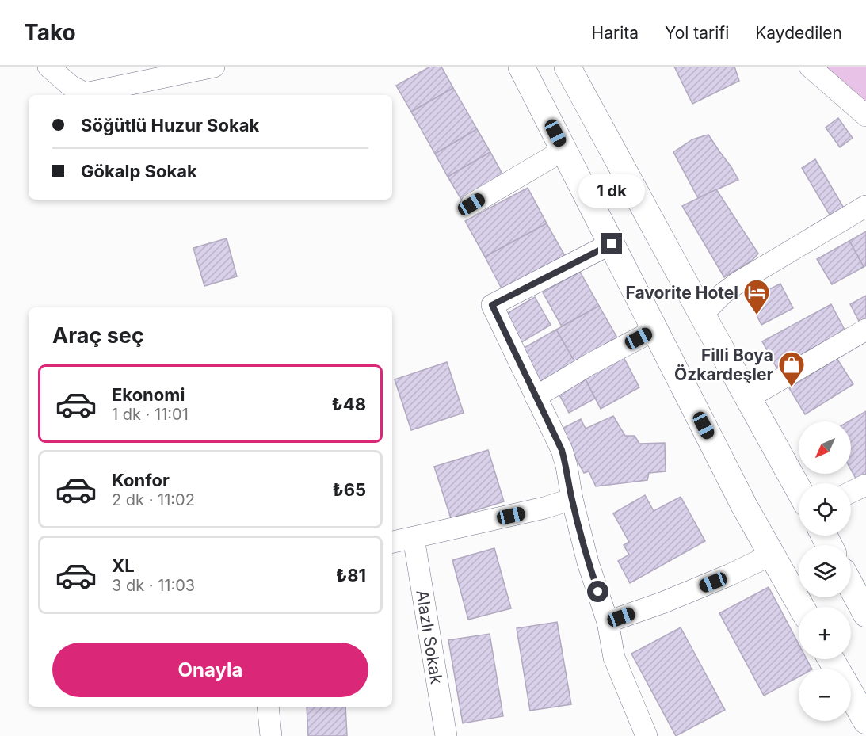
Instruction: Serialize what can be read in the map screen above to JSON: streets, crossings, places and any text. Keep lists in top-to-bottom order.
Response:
{
  "streets": {
    "street": ["Alazlı Sokak"]
  },
  "places": {
    "hotel": ["Favorite Hotel"],
    "shop": ["Filli Boya Özkardeşler"]
  },
  "north": "bottom left",
  "page": {
    "header": "Tako",
    "nav": ["Harita", "Yol tarifi", "Kaydedilen"],
    "banner": ["Söğütlü Huzur Sokak", "Gökalp Sokak"],
    "bubble": "1 dk",
    "heading": "Araç seç",
    "list": [
      {
        "name": "Ekonomi",
        "note": "1 dk · 11:01",
        "value": "₺48"
      },
      {
        "name": "Konfor",
        "note": "2 dk · 11:02",
        "value": "₺65"
      },
      {
        "name": "XL",
        "note": "3 dk · 11:03",
        "value": "₺81"
      }
    ],
    "map_buttons": ["+", "−"],
    "buttons": "Onayla"
  }
}
